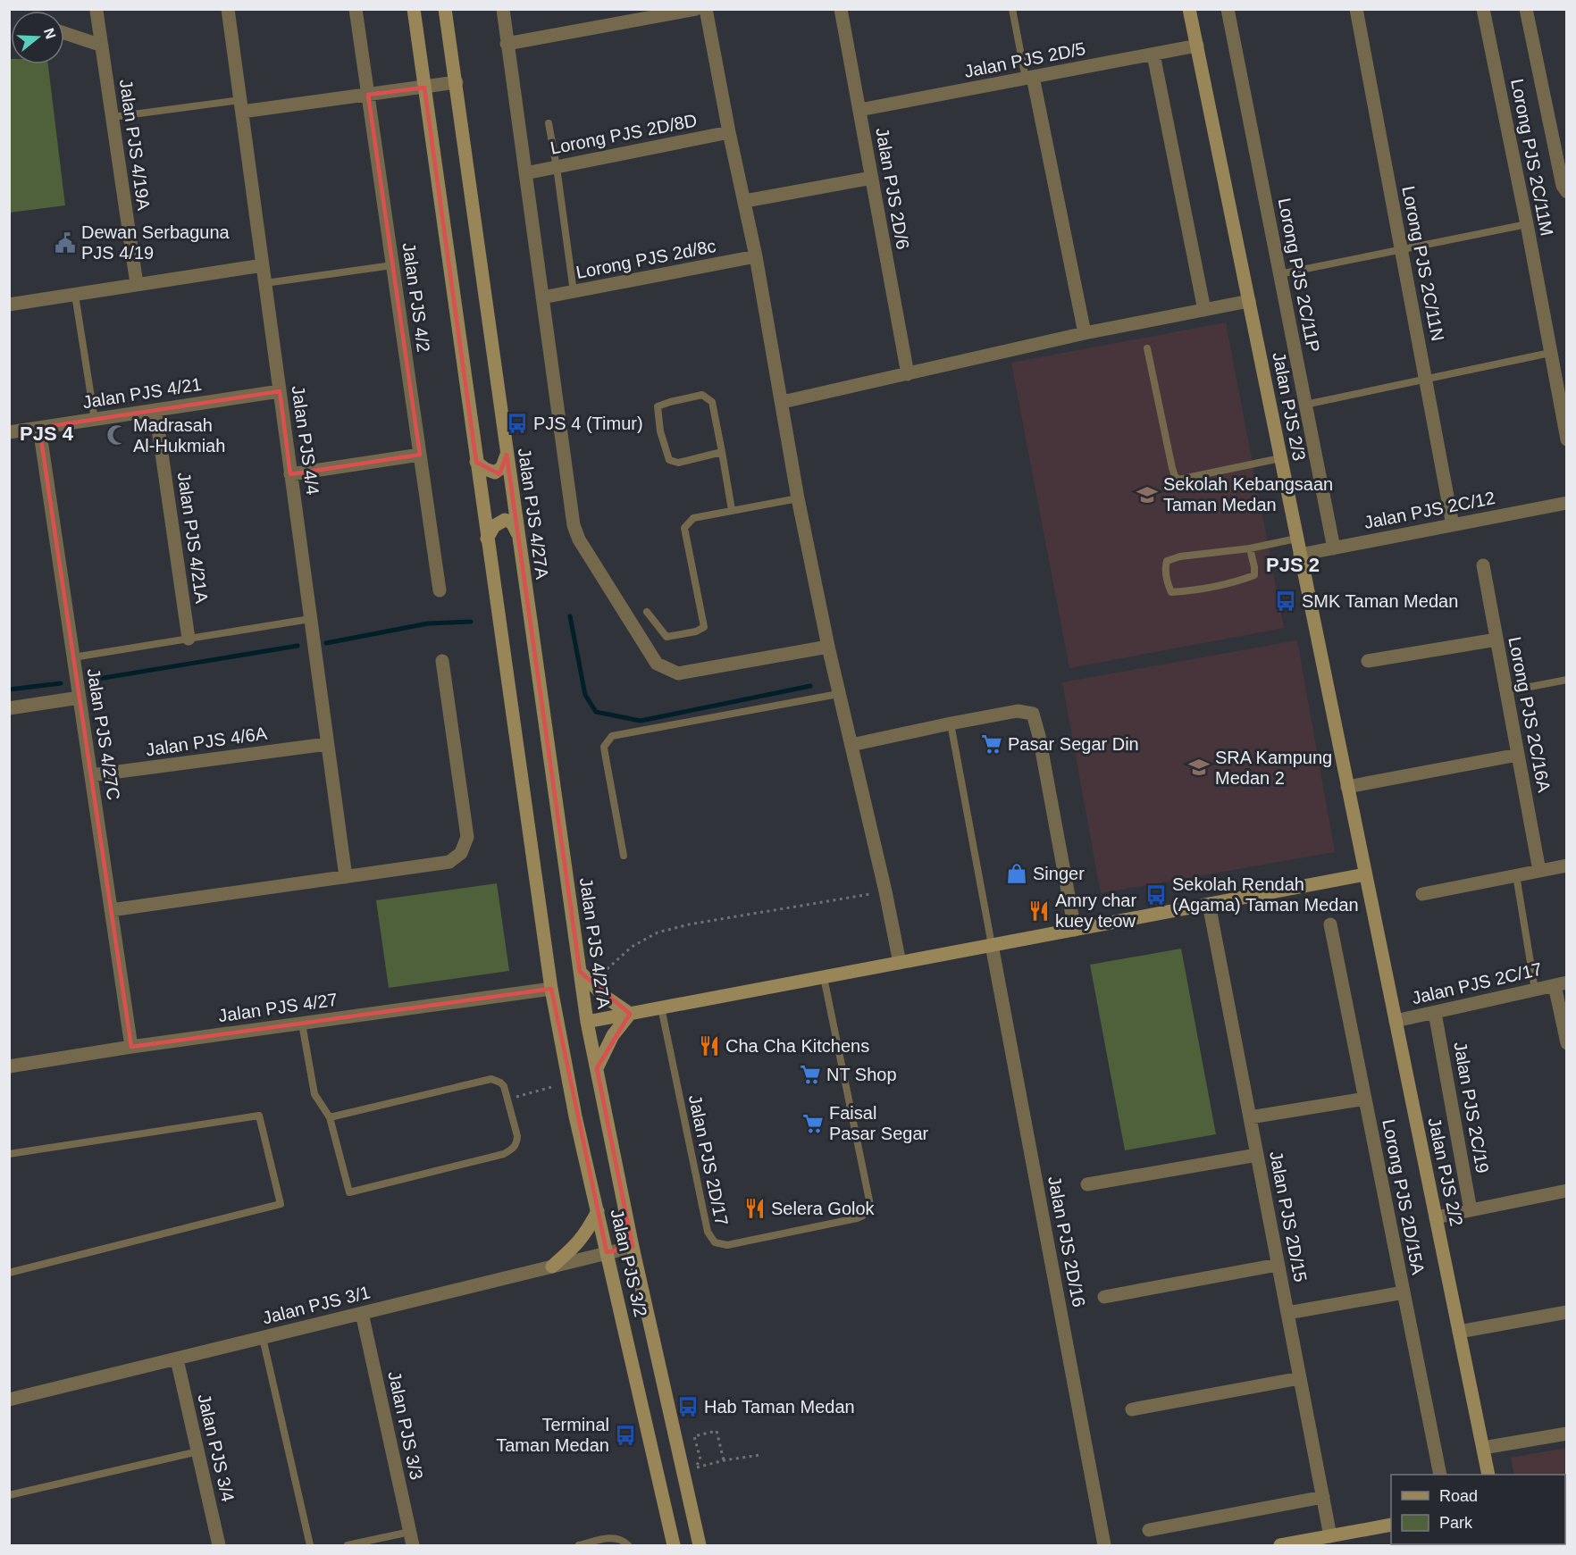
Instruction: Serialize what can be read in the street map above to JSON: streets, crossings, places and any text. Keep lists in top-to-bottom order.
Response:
{
  "streets": {
    "main road": [
      "Jalan PJS 2/3",
      "Jalan PJS 4/27A",
      "Jalan PJS 2/2",
      "Jalan PJS 3/2"
    ],
    "street": [
      "Jalan PJS 2D/5",
      "Lorong PJS 2D/8D",
      "Jalan PJS 4/19A",
      "Lorong PJS 2C/11M",
      "Jalan PJS 2D/6",
      "Lorong PJS 2d/8c",
      "Lorong PJS 2C/11N",
      "Lorong PJS 2C/11P",
      "Jalan PJS 4/2",
      "Jalan PJS 4/21",
      "Jalan PJS 4/4",
      "Jalan PJS 2C/12",
      "Jalan PJS 4/21A",
      "Lorong PJS 2C/16A",
      "Jalan PJS 4/27C",
      "Jalan PJS 4/6A",
      "Jalan PJS 2C/17",
      "Jalan PJS 4/27",
      "Jalan PJS 2C/19",
      "Lorong PJS 2D/15A",
      "Jalan PJS 2D/15",
      "Jalan PJS 2D/16",
      "Jalan PJS 3/1",
      "Jalan PJS 3/3",
      "Jalan PJS 3/4"
    ],
    "lane": ["Jalan PJS 2D/17"]
  },
  "crossings": [
    ["Jalan PJS 2D/5", "Jalan PJS 2D/6"],
    ["Jalan PJS 2D/5", "Jalan PJS 2/3"],
    ["Lorong PJS 2C/11N", "Jalan PJS 2C/12"],
    ["Lorong PJS 2C/11P", "Jalan PJS 2C/12"],
    ["Jalan PJS 4/21", "Jalan PJS 4/4"],
    ["Jalan PJS 4/21", "Jalan PJS 4/21A"],
    ["Jalan PJS 4/21", "Jalan PJS 4/27C"],
    ["Jalan PJS 2/3", "Jalan PJS 2C/12"],
    ["Jalan PJS 2/3", "Jalan PJS 2/2"],
    ["Jalan PJS 4/4", "Jalan PJS 4/6A"],
    ["Jalan PJS 4/27A", "Jalan PJS 3/2"],
    ["Jalan PJS 4/27C", "Jalan PJS 4/6A"],
    ["Jalan PJS 4/27C", "Jalan PJS 4/27"],
    ["Jalan PJS 2C/17", "Jalan PJS 2C/19"],
    ["Jalan PJS 2C/17", "Jalan PJS 2/2"],
    ["Jalan PJS 4/27", "Jalan PJS 3/2"],
    ["Jalan PJS 3/2", "Jalan PJS 3/1"],
    ["Jalan PJS 3/1", "Jalan PJS 3/3"],
    ["Jalan PJS 3/1", "Jalan PJS 3/4"]
  ],
  "districts": ["PJS 4", "PJS 2"],
  "places": {
    "public building": ["Dewan Serbaguna PJS 4/19"],
    "bus stop": [
      "PJS 4 (Timur)",
      "SMK Taman Medan",
      "Sekolah Rendah (Agama) Taman Medan",
      "Hab Taman Medan",
      "Terminal Taman Medan"
    ],
    "mosque": ["Madrasah Al-Hukmiah"],
    "school or university": ["Sekolah Kebangsaan Taman Medan", "SRA Kampung Medan 2"],
    "supermarket": ["Pasar Segar Din", "NT Shop", "Faisal Pasar Segar"],
    "shop": ["Singer"],
    "restaurant": ["Amry char kuey teow", "Cha Cha Kitchens", "Selera Golok"]
  },
  "legend": ["Road", "Park"],
  "north": "right"
}
